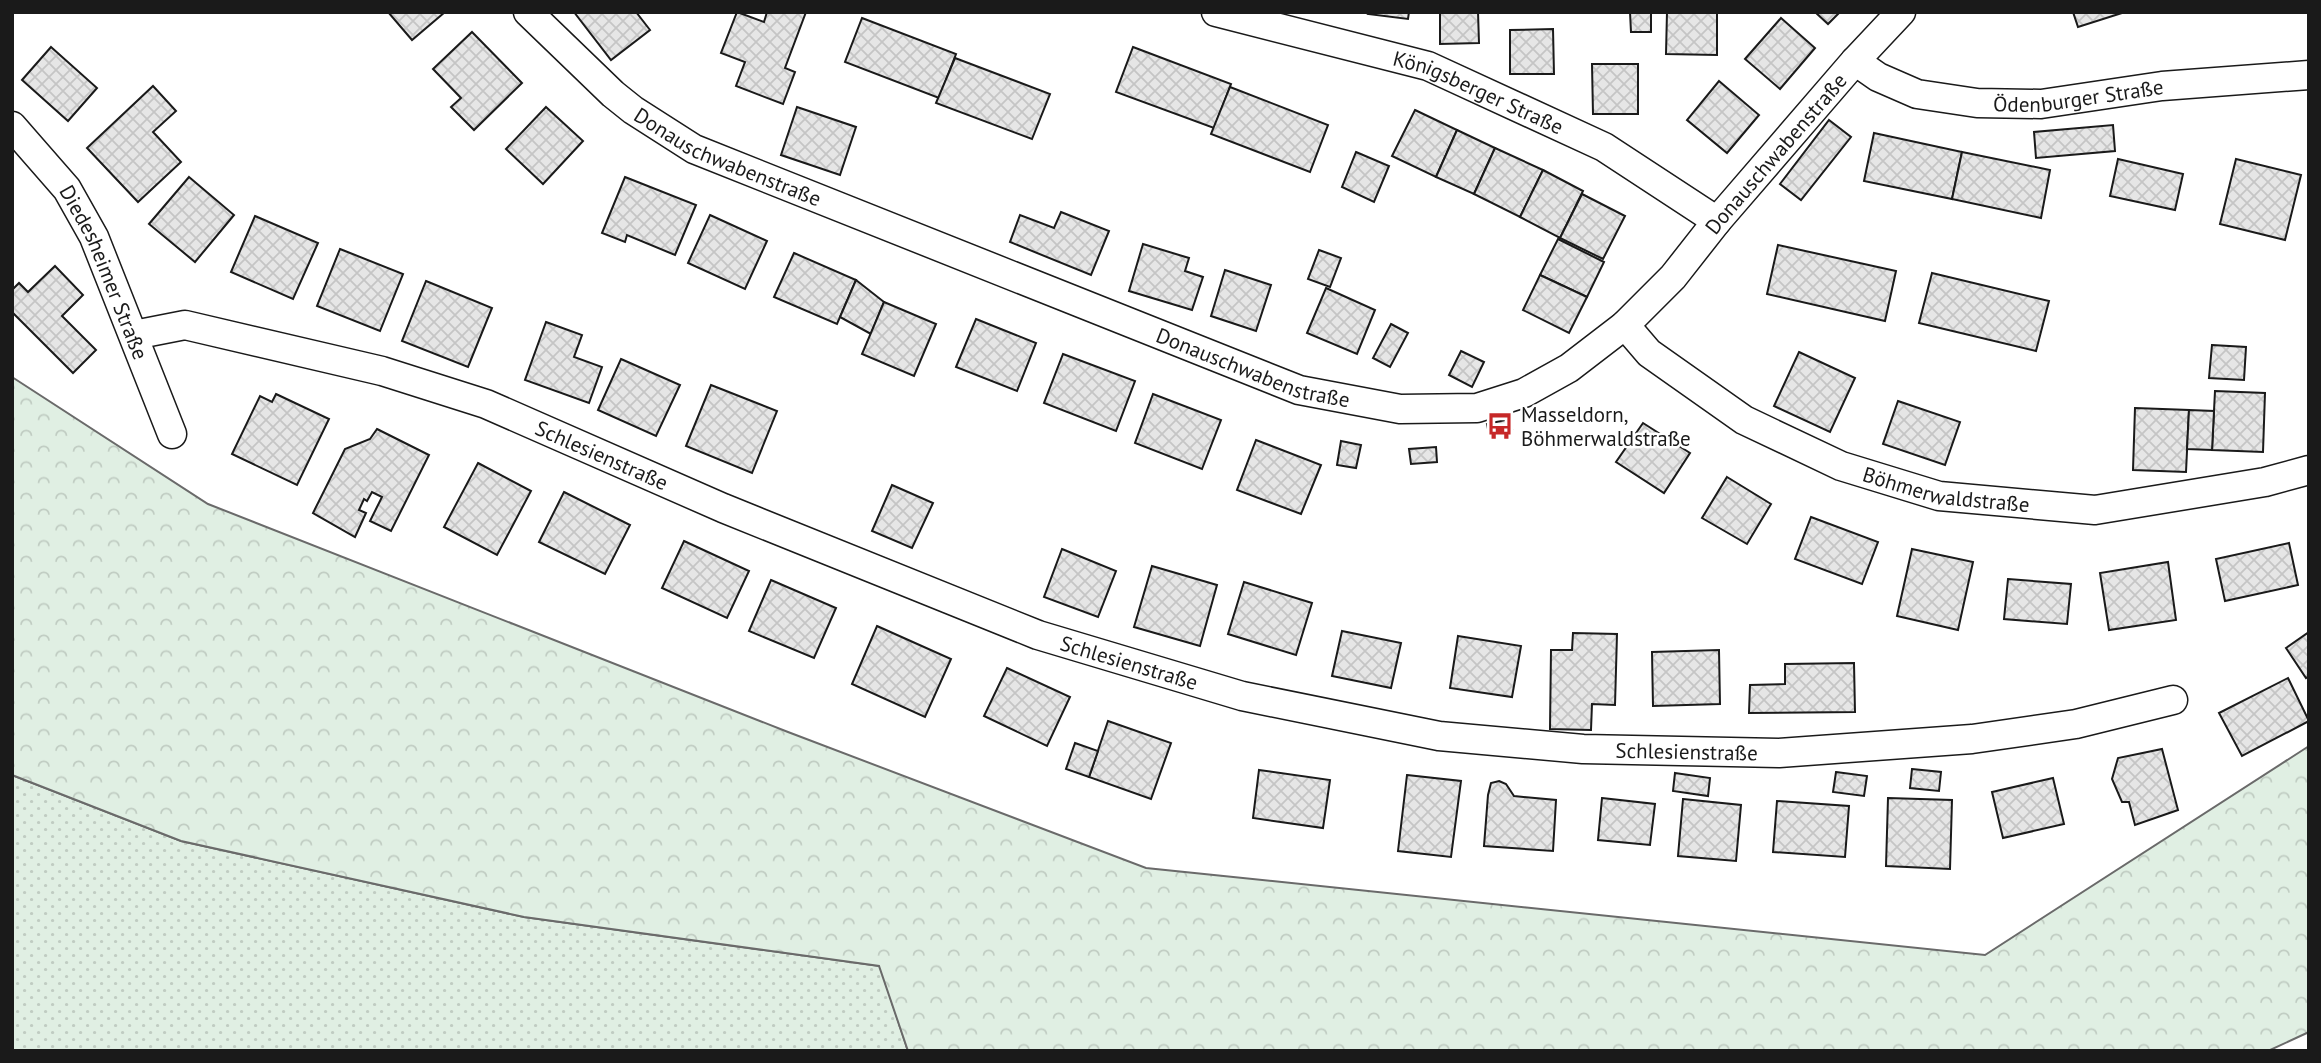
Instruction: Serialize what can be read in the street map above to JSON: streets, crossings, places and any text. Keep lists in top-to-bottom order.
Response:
{
  "streets": {
    "street": [
      "Königsberger Straße",
      "Ödenburger Straße",
      "Donauschwabenstraße",
      "Diedesheimer Straße",
      "Schlesienstraße",
      "Böhmerwaldstraße"
    ]
  },
  "crossings": [
    ["Königsberger Straße", "Donauschwabenstraße"],
    ["Ödenburger Straße", "Donauschwabenstraße"],
    ["Donauschwabenstraße", "Böhmerwaldstraße"],
    ["Diedesheimer Straße", "Schlesienstraße"]
  ],
  "places": {
    "bus stop": ["Masseldorn, Böhmerwaldstraße"]
  }
}
